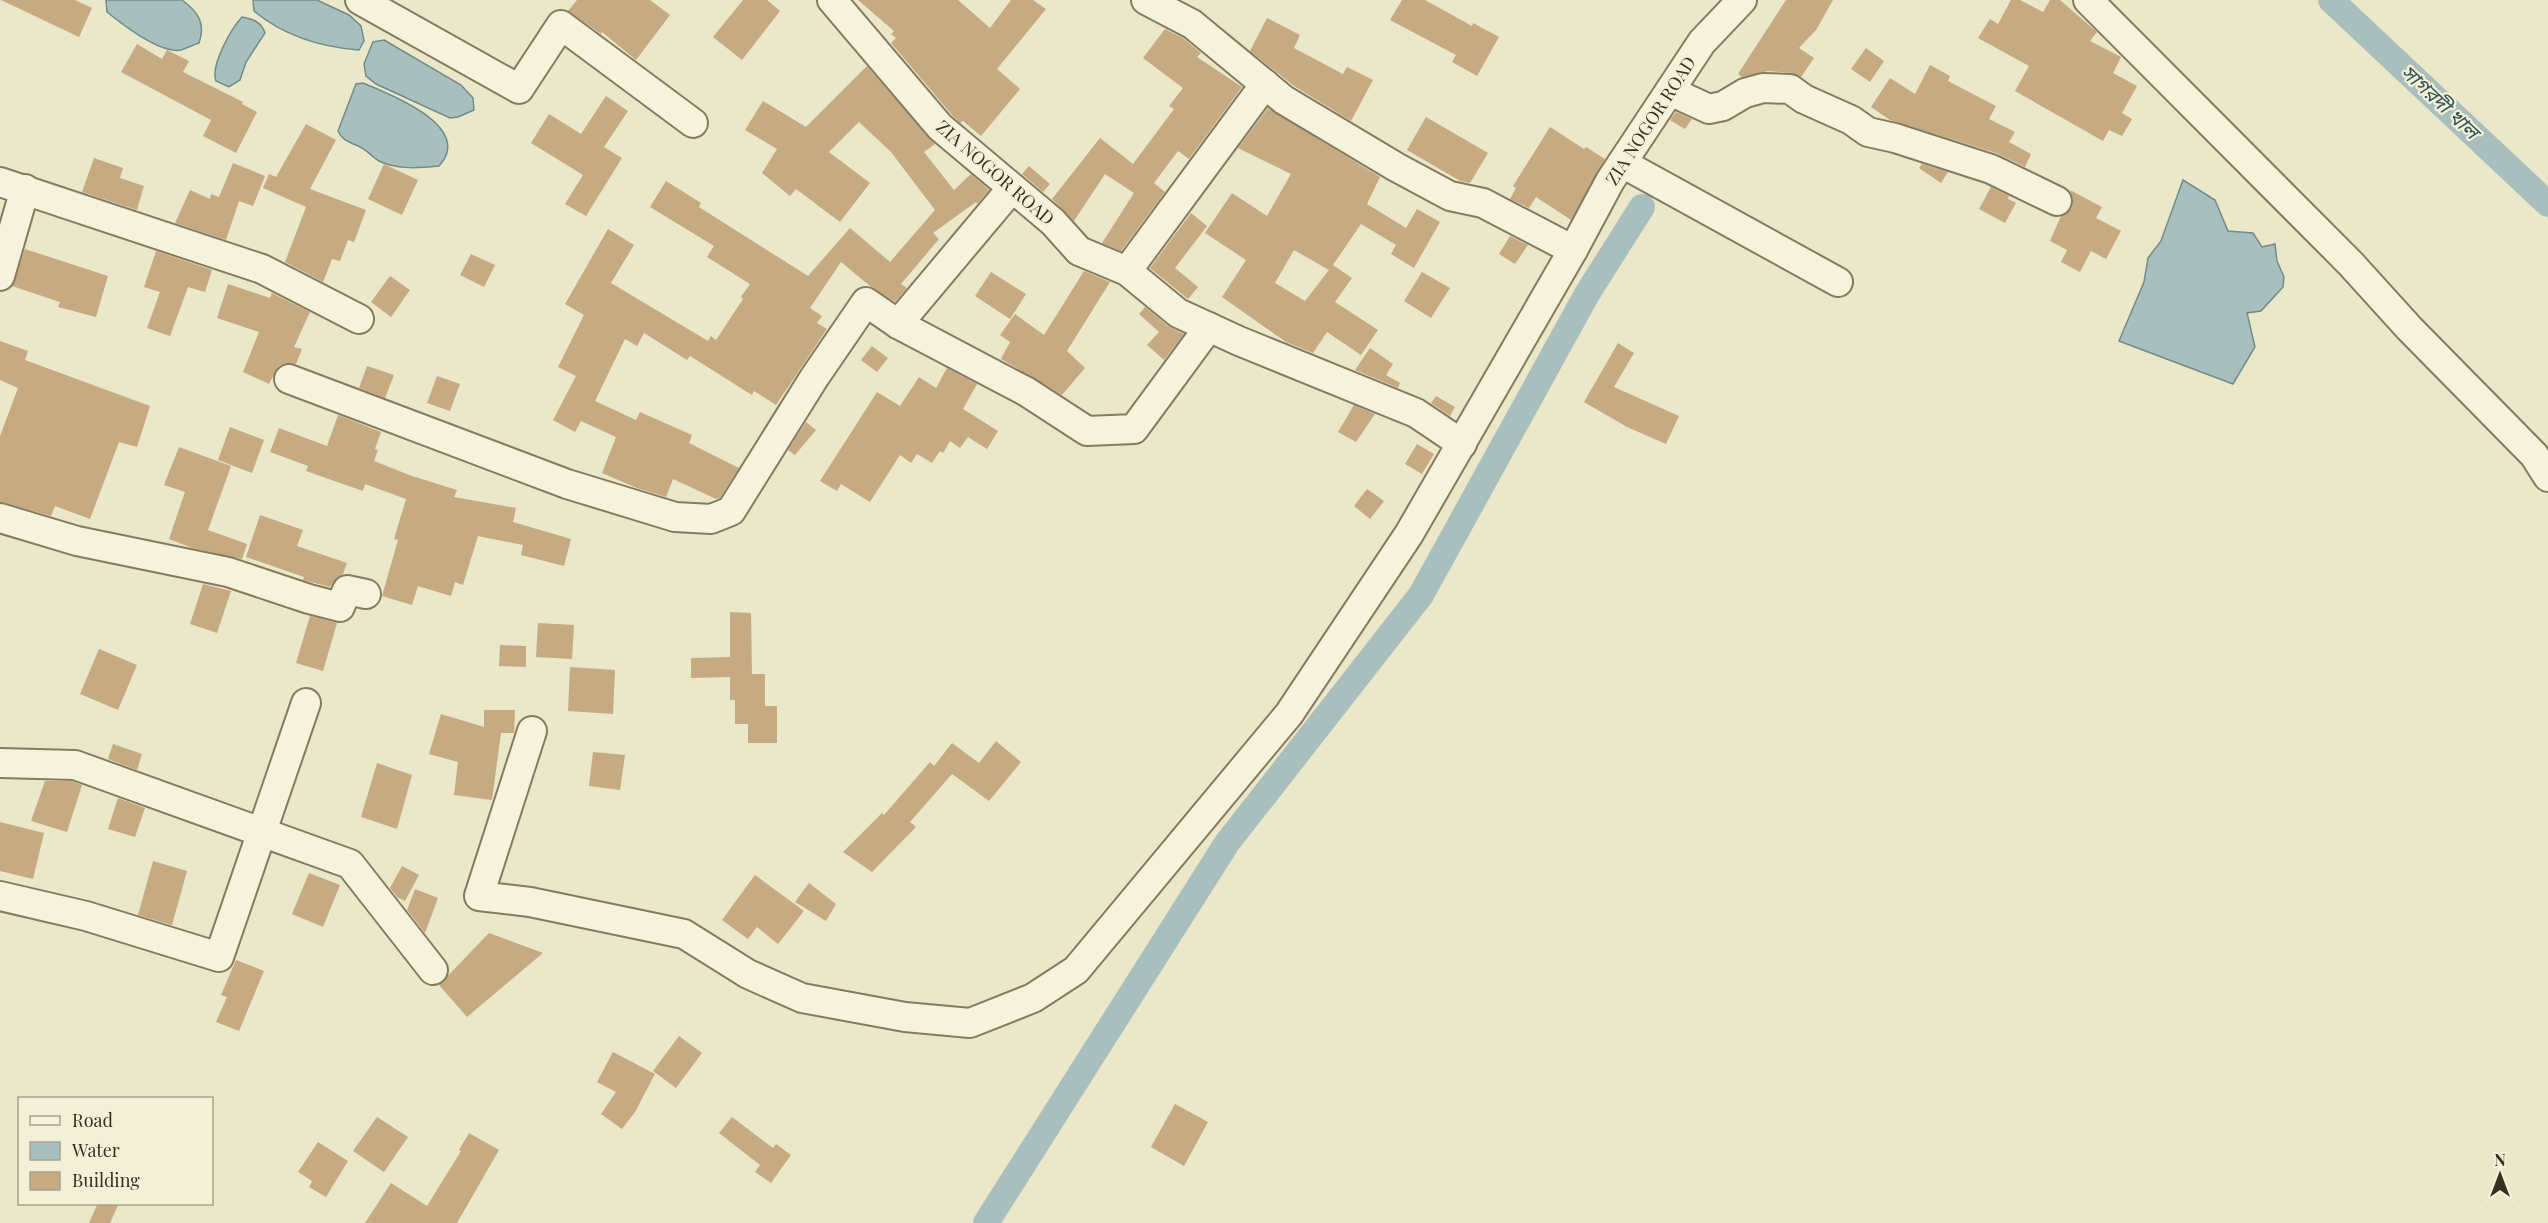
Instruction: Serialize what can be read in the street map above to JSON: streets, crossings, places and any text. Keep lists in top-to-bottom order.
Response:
{
  "streets": {
    "street": ["ZIA NOGOR ROAD"]
  },
  "water": ["সাগরদী খাল"],
  "legend": ["Road", "Water", "Building"],
  "north": "top"
}
